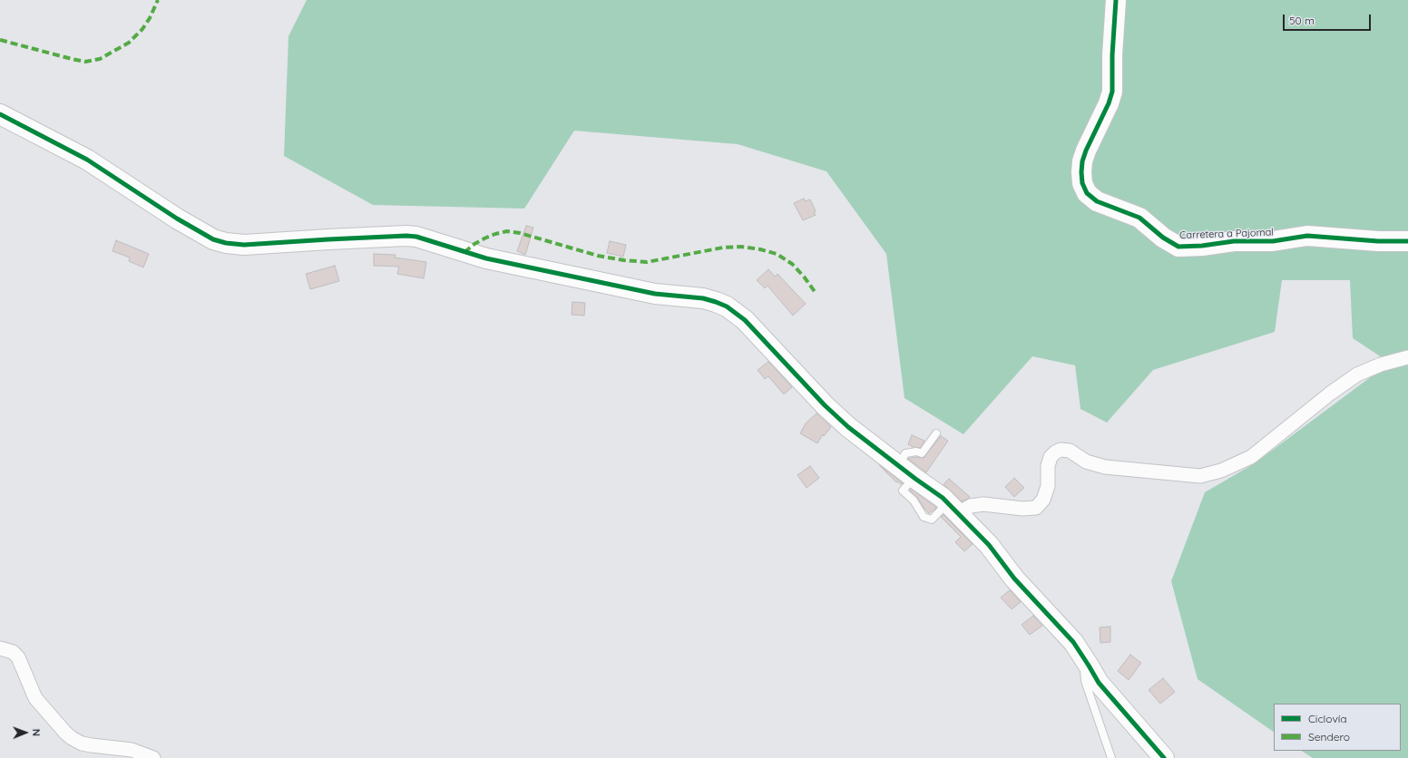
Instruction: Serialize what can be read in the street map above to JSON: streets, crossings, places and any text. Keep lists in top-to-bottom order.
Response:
{
  "streets": {
    "street": ["Carretera a Pajomal"]
  },
  "legend": ["Ciclovía", "Sendero"],
  "scale_bar": "50 m",
  "north": "right"
}
